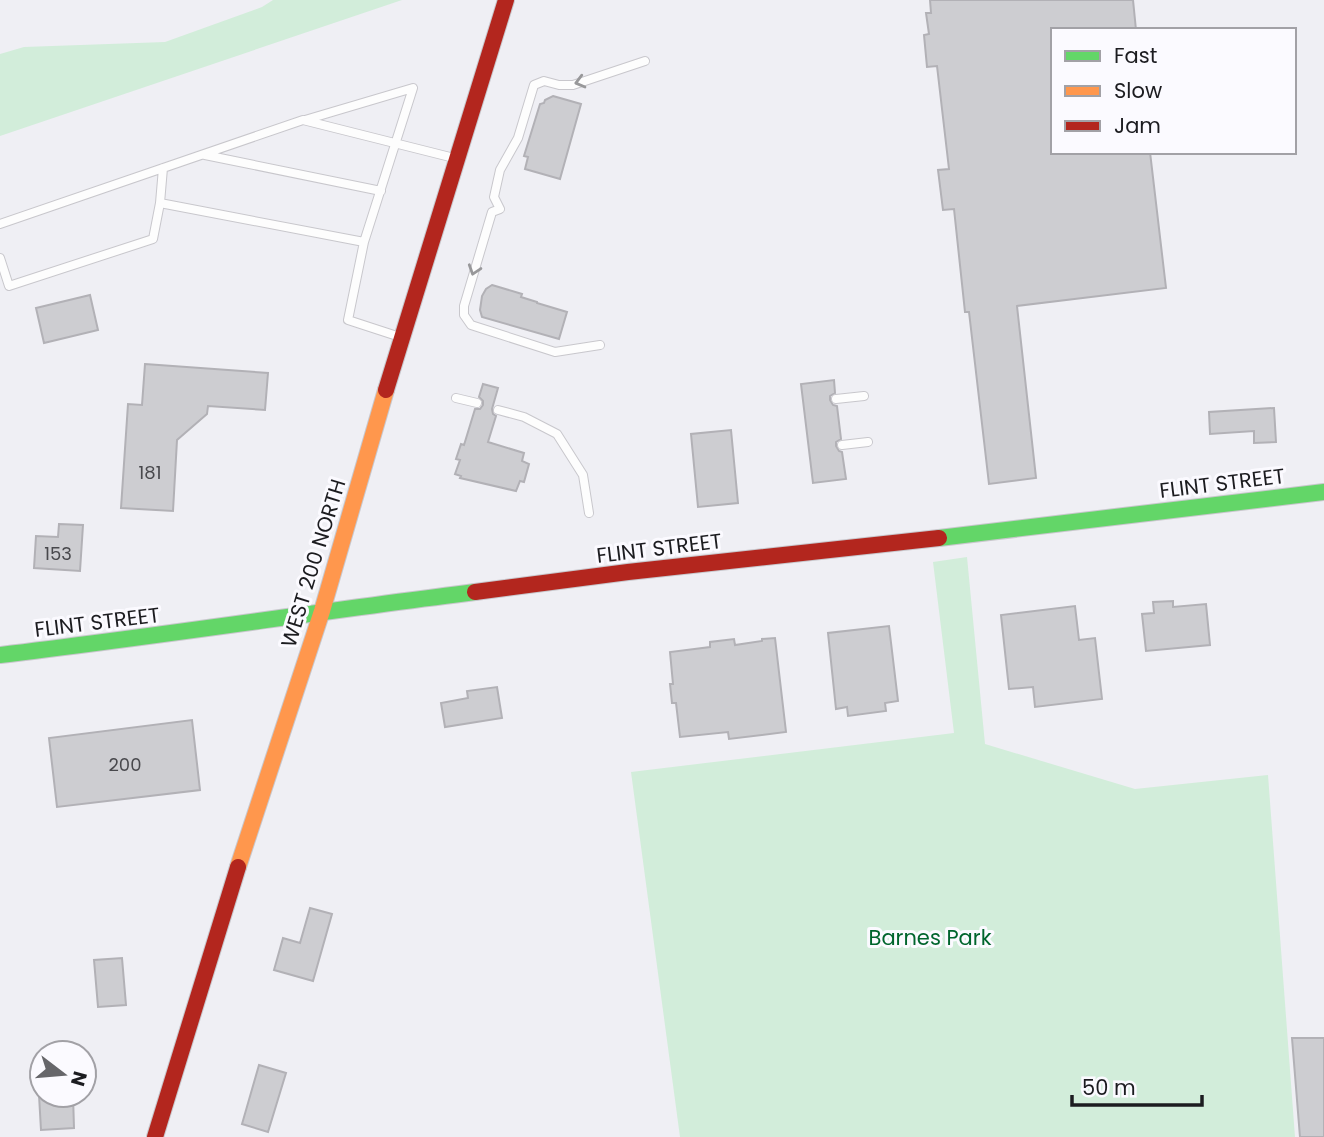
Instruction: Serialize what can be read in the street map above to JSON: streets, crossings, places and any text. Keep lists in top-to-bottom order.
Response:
{
  "streets": {
    "main road": ["FLINT STREET", "WEST 200 NORTH"]
  },
  "crossings": [
    ["FLINT STREET", "WEST 200 NORTH"]
  ],
  "parks": ["Barnes Park"],
  "house_numbers": ["181", "153", "200"],
  "legend": ["Fast", "Slow", "Jam"],
  "scale_bar": "50 m",
  "north": "right"
}
